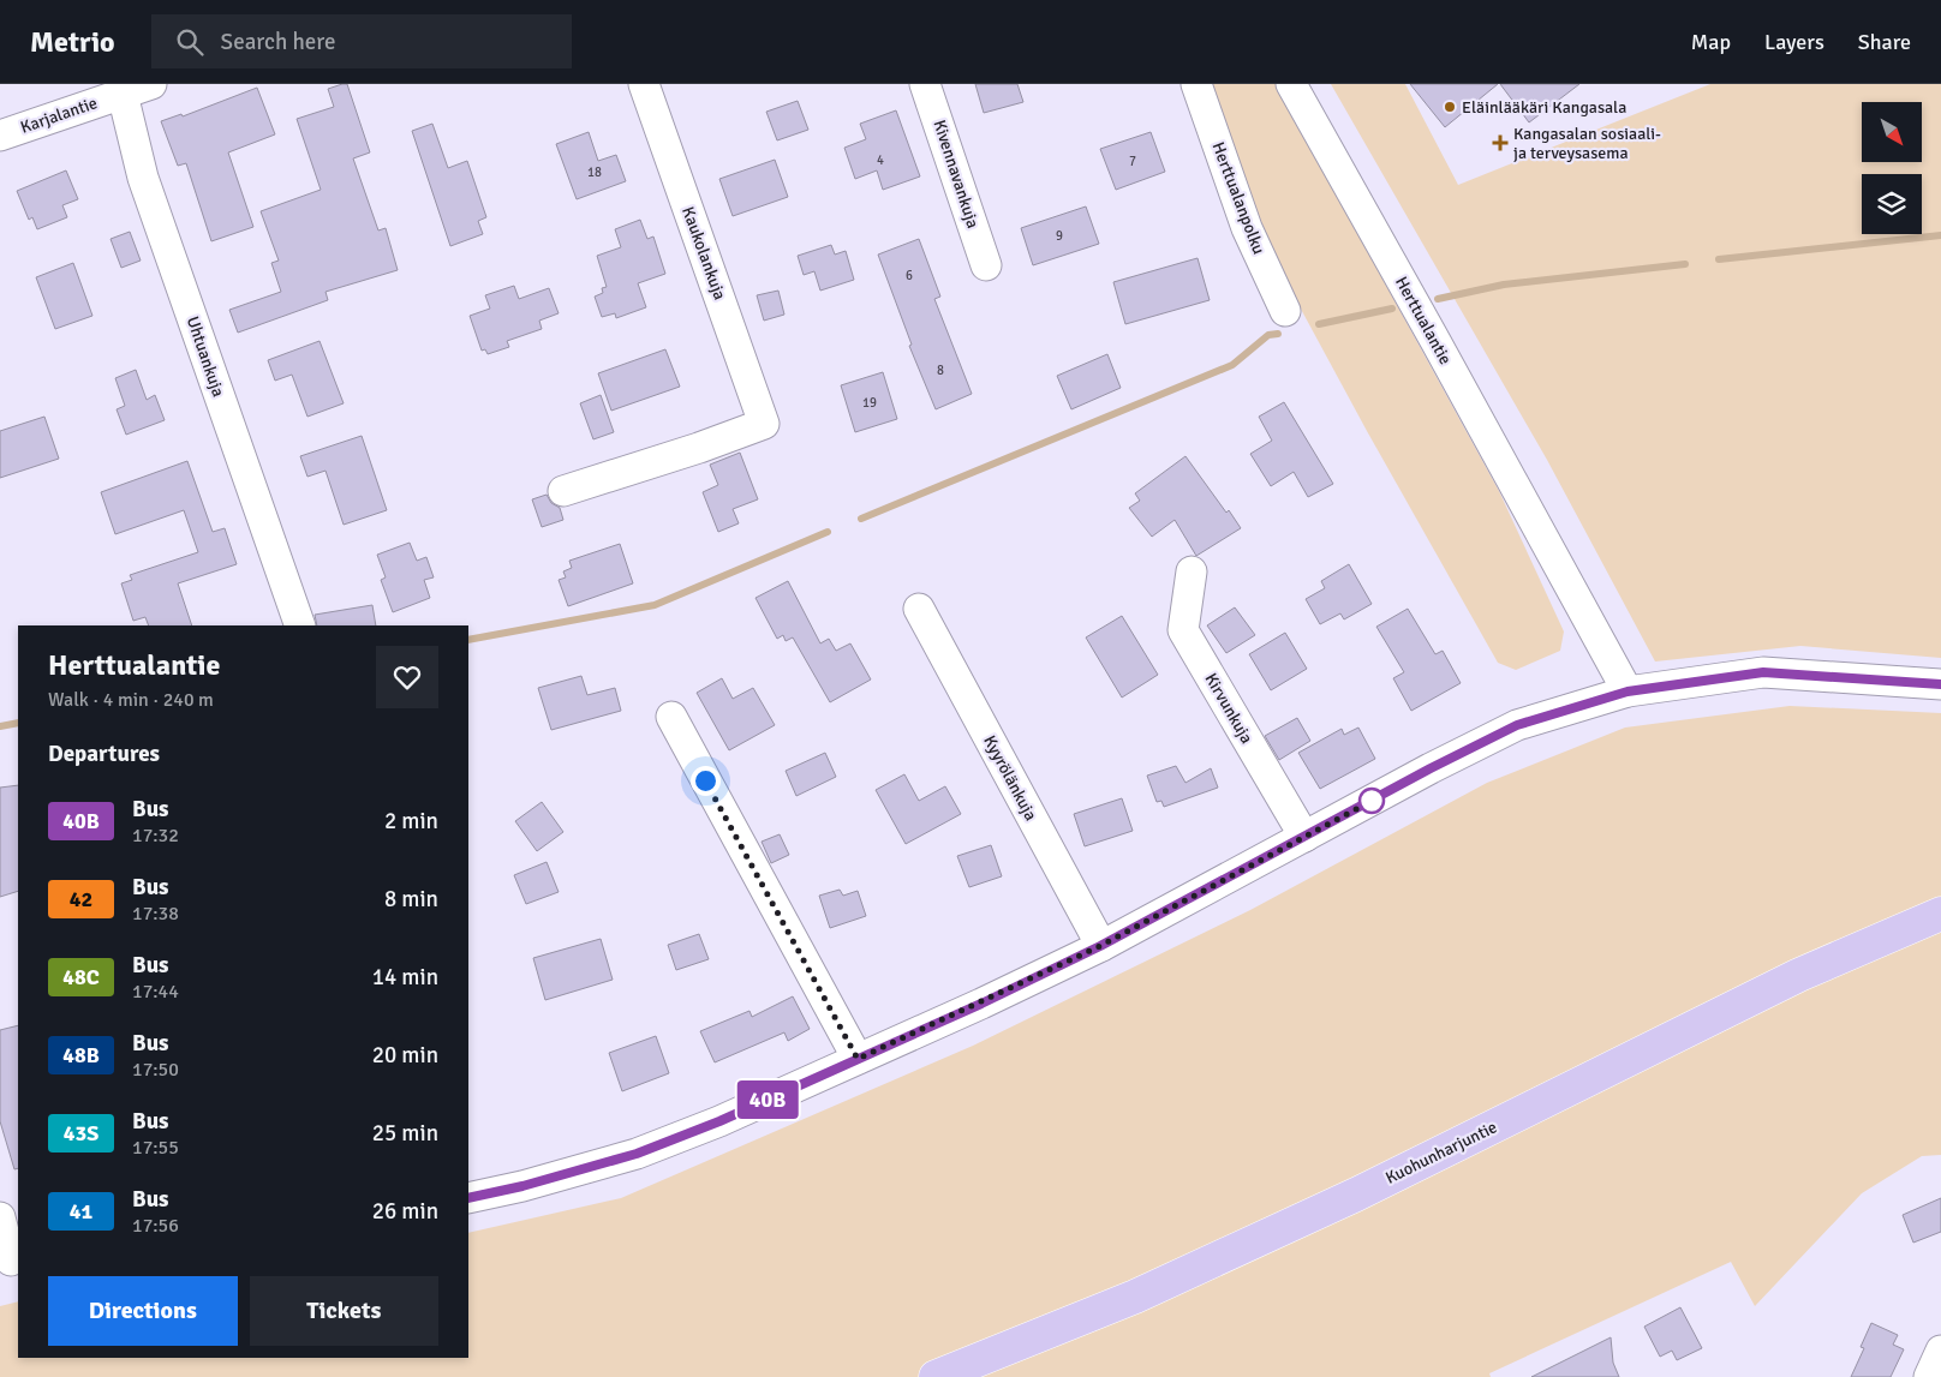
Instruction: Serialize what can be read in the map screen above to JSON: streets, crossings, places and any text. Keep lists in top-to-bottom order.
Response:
{
  "streets": {
    "main road": ["Kuohunharjuntie"],
    "street": [
      "Karjalantie",
      "Kivennavankuja",
      "Herttualanpolku",
      "Kaukolankuja",
      "Herttualantie",
      "Uhtuankuja",
      "Kirvunkuja",
      "Kyyrölänkuja"
    ]
  },
  "crossings": [
    ["Karjalantie", "Uhtuankuja"]
  ],
  "places": {
    "other": ["Eläinlääkäri Kangasala"],
    "health": ["Kangasalan sosiaali- ja terveysasema"]
  },
  "lines": ["bus line 40B"],
  "house_numbers": [
    "4",
    "7",
    "18",
    "9",
    "6",
    "8",
    "19"
  ],
  "north": "bottom right",
  "page": {
    "header": "Metrio",
    "search": "Search here",
    "nav": ["Map", "Layers", "Share"],
    "on_map": "40B",
    "heading": [
      ["Herttualantie", "Walk · 4 min · 240 m"],
      "Departures"
    ],
    "list": [
      {
        "mark": "40B",
        "name": "Bus",
        "note": "17:32",
        "value": "2 min"
      },
      {
        "mark": "42",
        "name": "Bus",
        "note": "17:38",
        "value": "8 min"
      },
      {
        "mark": "48C",
        "name": "Bus",
        "note": "17:44",
        "value": "14 min"
      },
      {
        "mark": "48B",
        "name": "Bus",
        "note": "17:50",
        "value": "20 min"
      },
      {
        "mark": "43S",
        "name": "Bus",
        "note": "17:55",
        "value": "25 min"
      },
      {
        "mark": "41",
        "name": "Bus",
        "note": "17:56",
        "value": "26 min"
      }
    ],
    "buttons": ["Directions", "Tickets"]
  }
}
